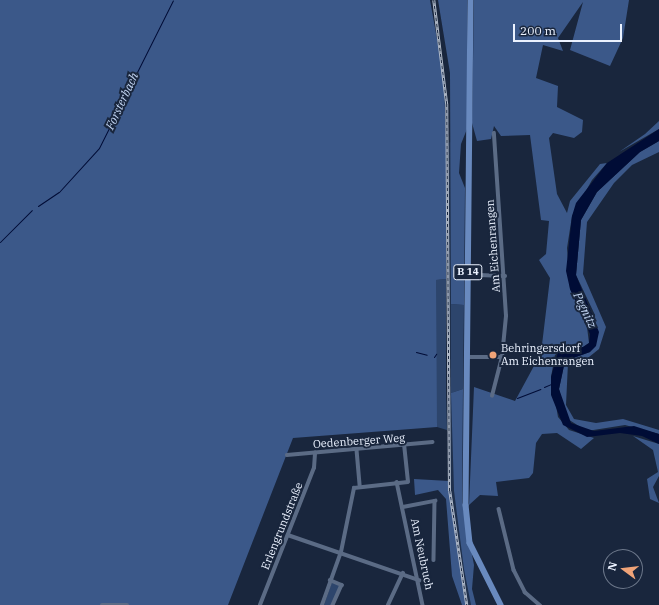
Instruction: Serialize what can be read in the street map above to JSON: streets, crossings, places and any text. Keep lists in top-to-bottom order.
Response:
{
  "streets": {
    "main road": ["B 14"],
    "street": [
      "Am Eichenrangen",
      "Oedenberger Weg",
      "Erlengrundstraße",
      "Am Neubruch"
    ]
  },
  "crossings": [
    ["Oedenberger Weg", "Erlengrundstraße"]
  ],
  "water": ["Forsterbach", "Pegnitz"],
  "places": ["Behringersdorf Am Eichenrangen"],
  "scale_bar": "200 m",
  "north": "left"
}
